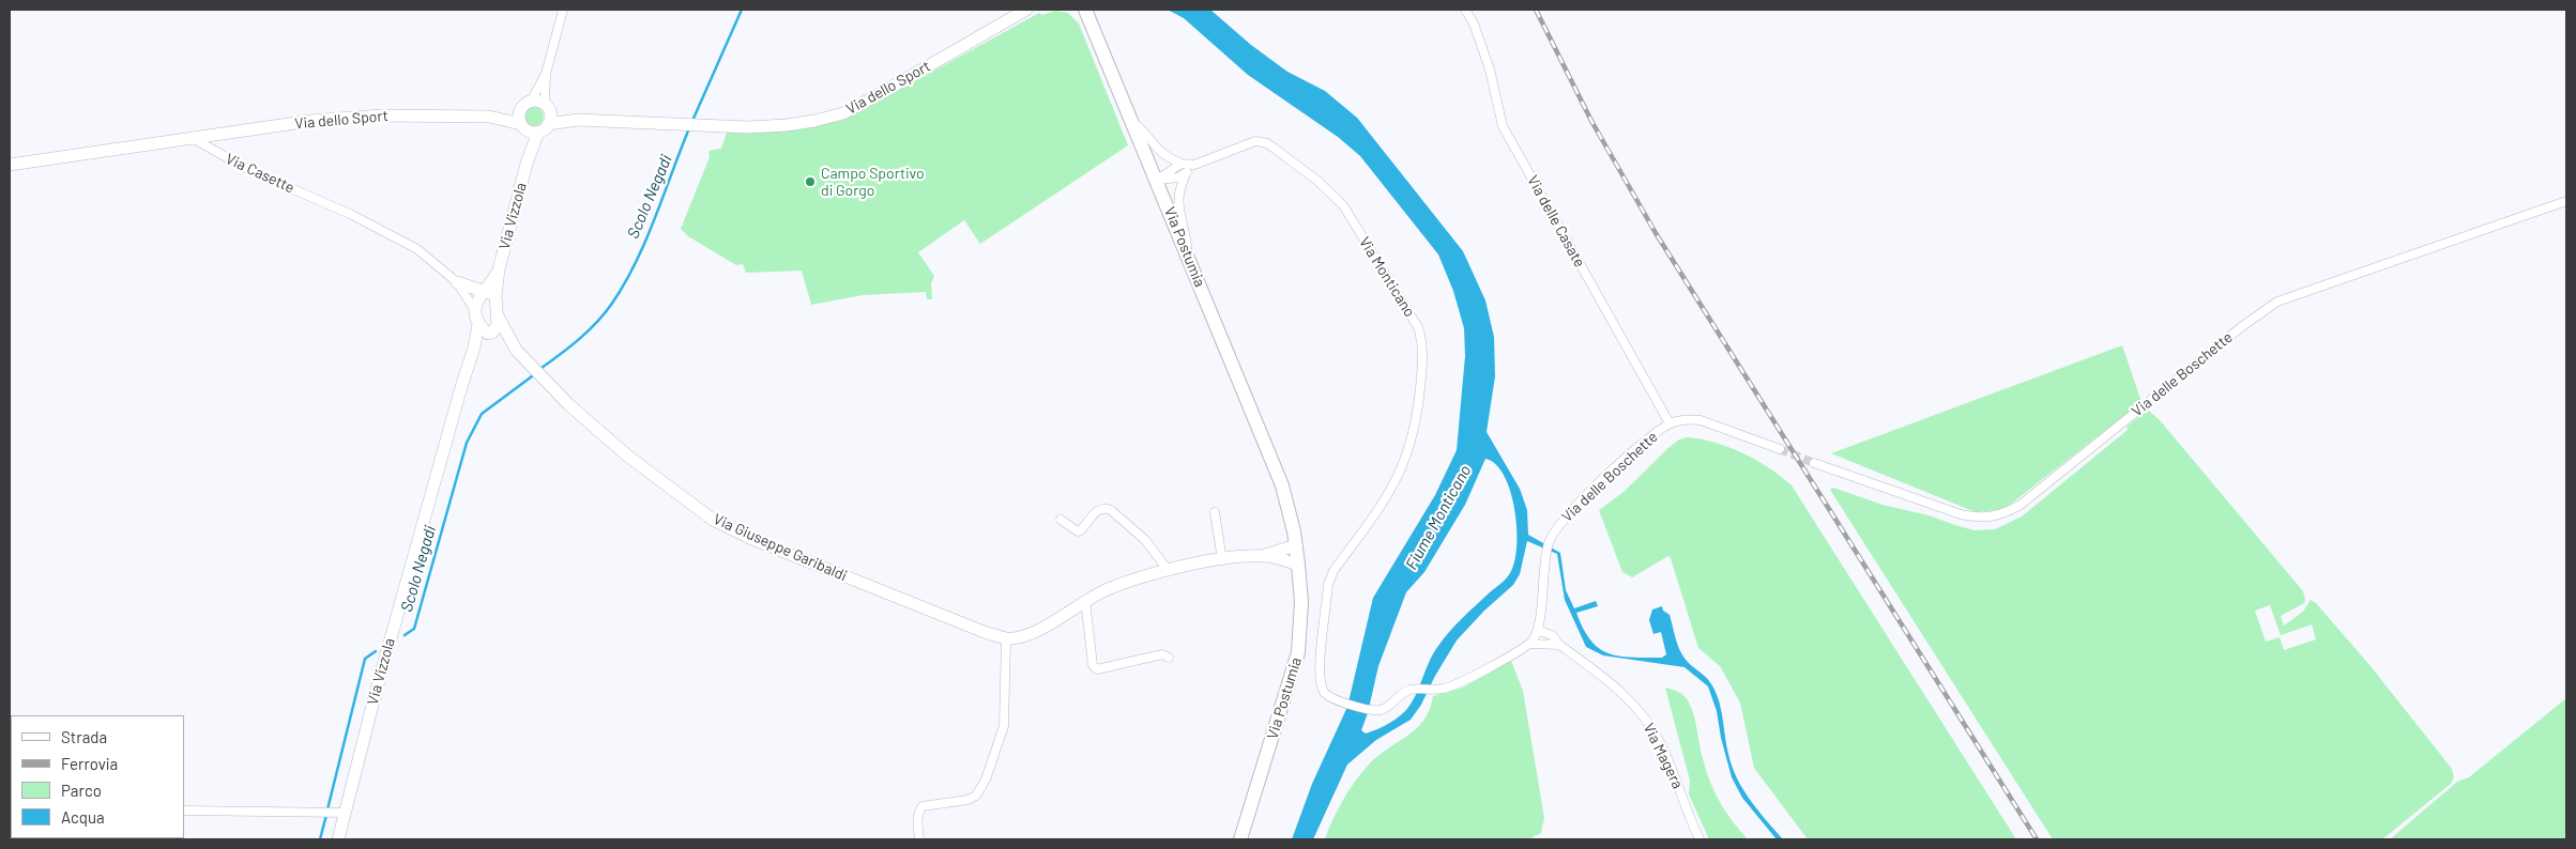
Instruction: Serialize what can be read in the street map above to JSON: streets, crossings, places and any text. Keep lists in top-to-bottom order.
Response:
{
  "streets": {
    "main road": ["Via Postumia"],
    "street": [
      "Via dello Sport",
      "Via Casette",
      "Via Vizzola",
      "Via delle Casate",
      "Via Monticano",
      "Via delle Boschette",
      "Via Giuseppe Garibaldi",
      "Via Magera"
    ]
  },
  "crossings": [
    ["Via dello Sport", "Via Casette"],
    ["Via dello Sport", "Via Vizzola"],
    ["Via Casette", "Via Vizzola"],
    ["Via delle Casate", "Via delle Boschette"],
    ["Via Postumia", "Via Giuseppe Garibaldi"],
    ["Via delle Boschette", "Via Magera"]
  ],
  "water": ["Scolo Negadi", "Fiume Monticano"],
  "places": ["Campo Sportivo di Gorgo"],
  "legend": [
    "Strada",
    "Ferrovia",
    "Parco",
    "Acqua"
  ]
}
